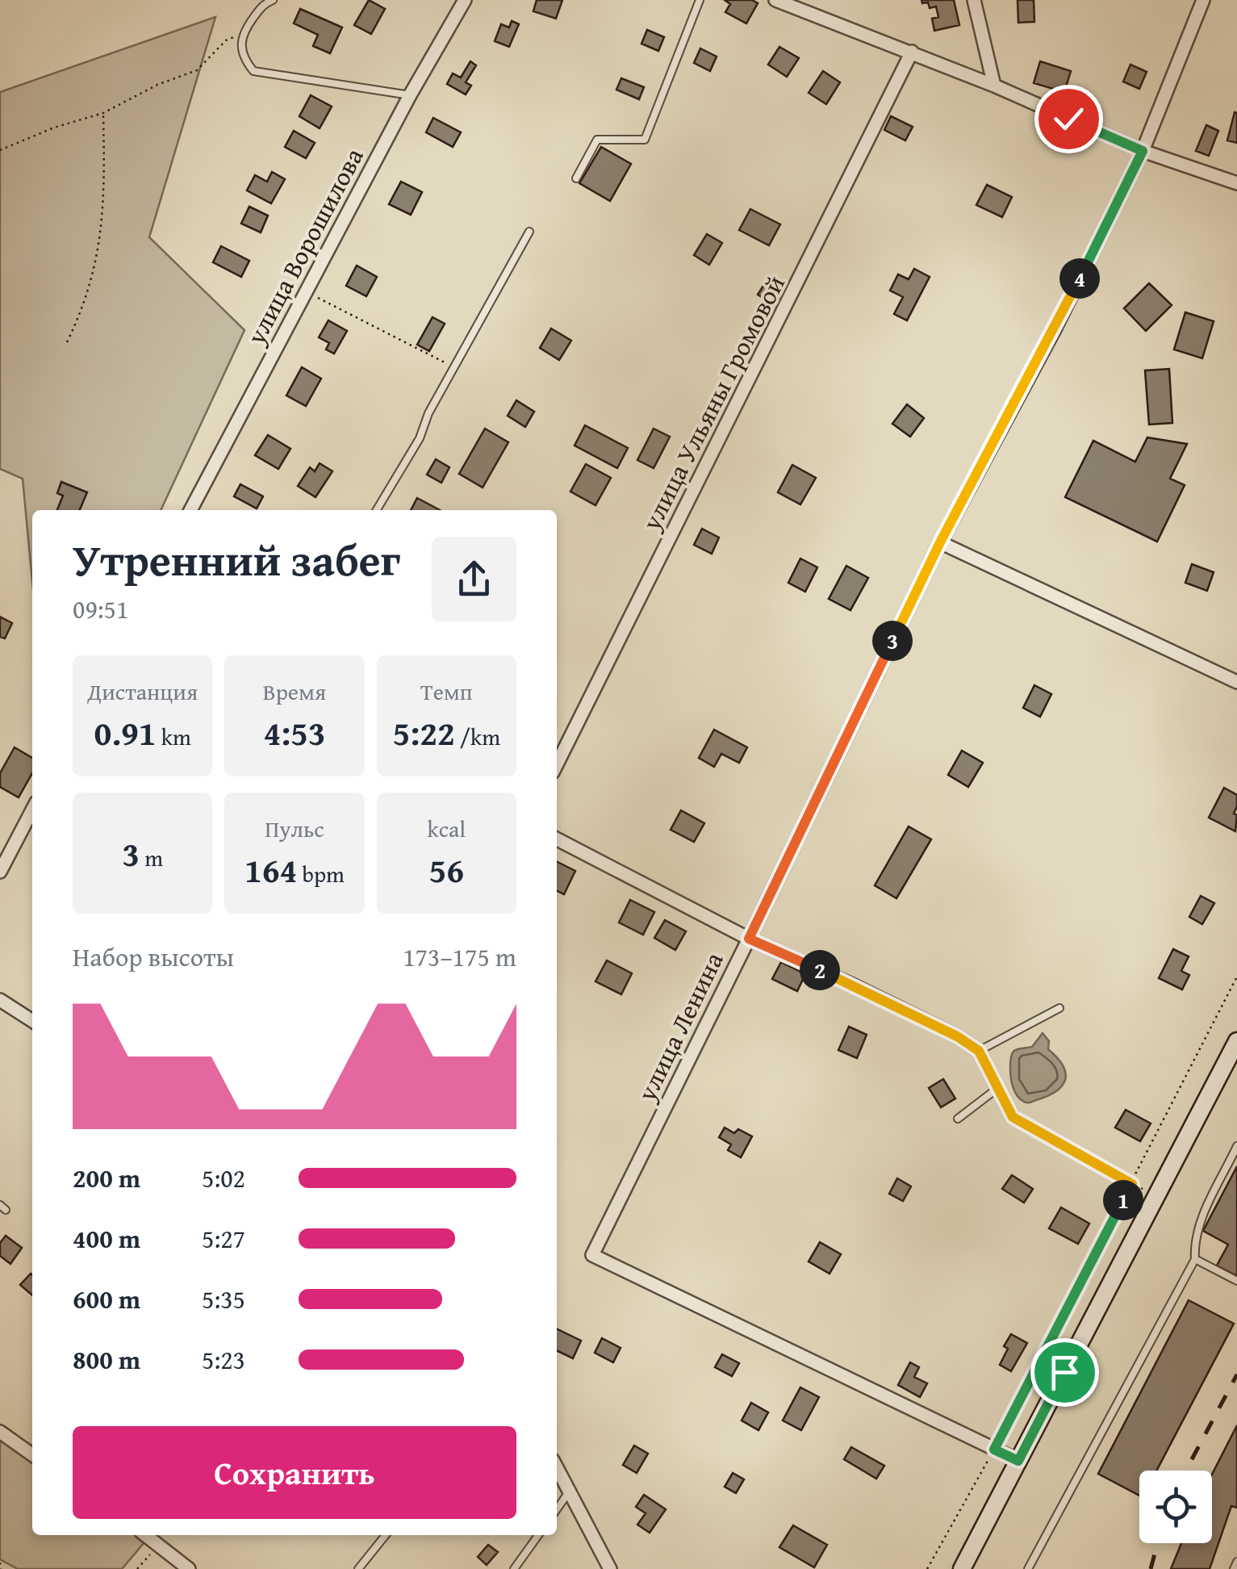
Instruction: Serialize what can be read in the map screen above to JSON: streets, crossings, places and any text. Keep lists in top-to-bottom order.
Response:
{
  "streets": {
    "street": ["улица Ворошилова", "улица Ульяны Громовой", "улица Ленина"]
  },
  "page": {
    "pins": [
      "4",
      "3",
      "2",
      "1"
    ],
    "heading": ["Утренний забег", "09:51"],
    "stats": [
      ["Дистанция", "0.91 km"],
      ["Время", "4:53"],
      ["Темп", "5:22 /km"],
      ["3 m"],
      ["Пульс", "164 bpm"],
      ["kcal", "56"]
    ],
    "chart": ["Набор высоты", "173–175 m"],
    "list": [
      {
        "name": "200 m",
        "note": "5:02"
      },
      {
        "name": "400 m",
        "note": "5:27"
      },
      {
        "name": "600 m",
        "note": "5:35"
      },
      {
        "name": "800 m",
        "note": "5:23"
      }
    ],
    "buttons": "Сохранить"
  }
}
